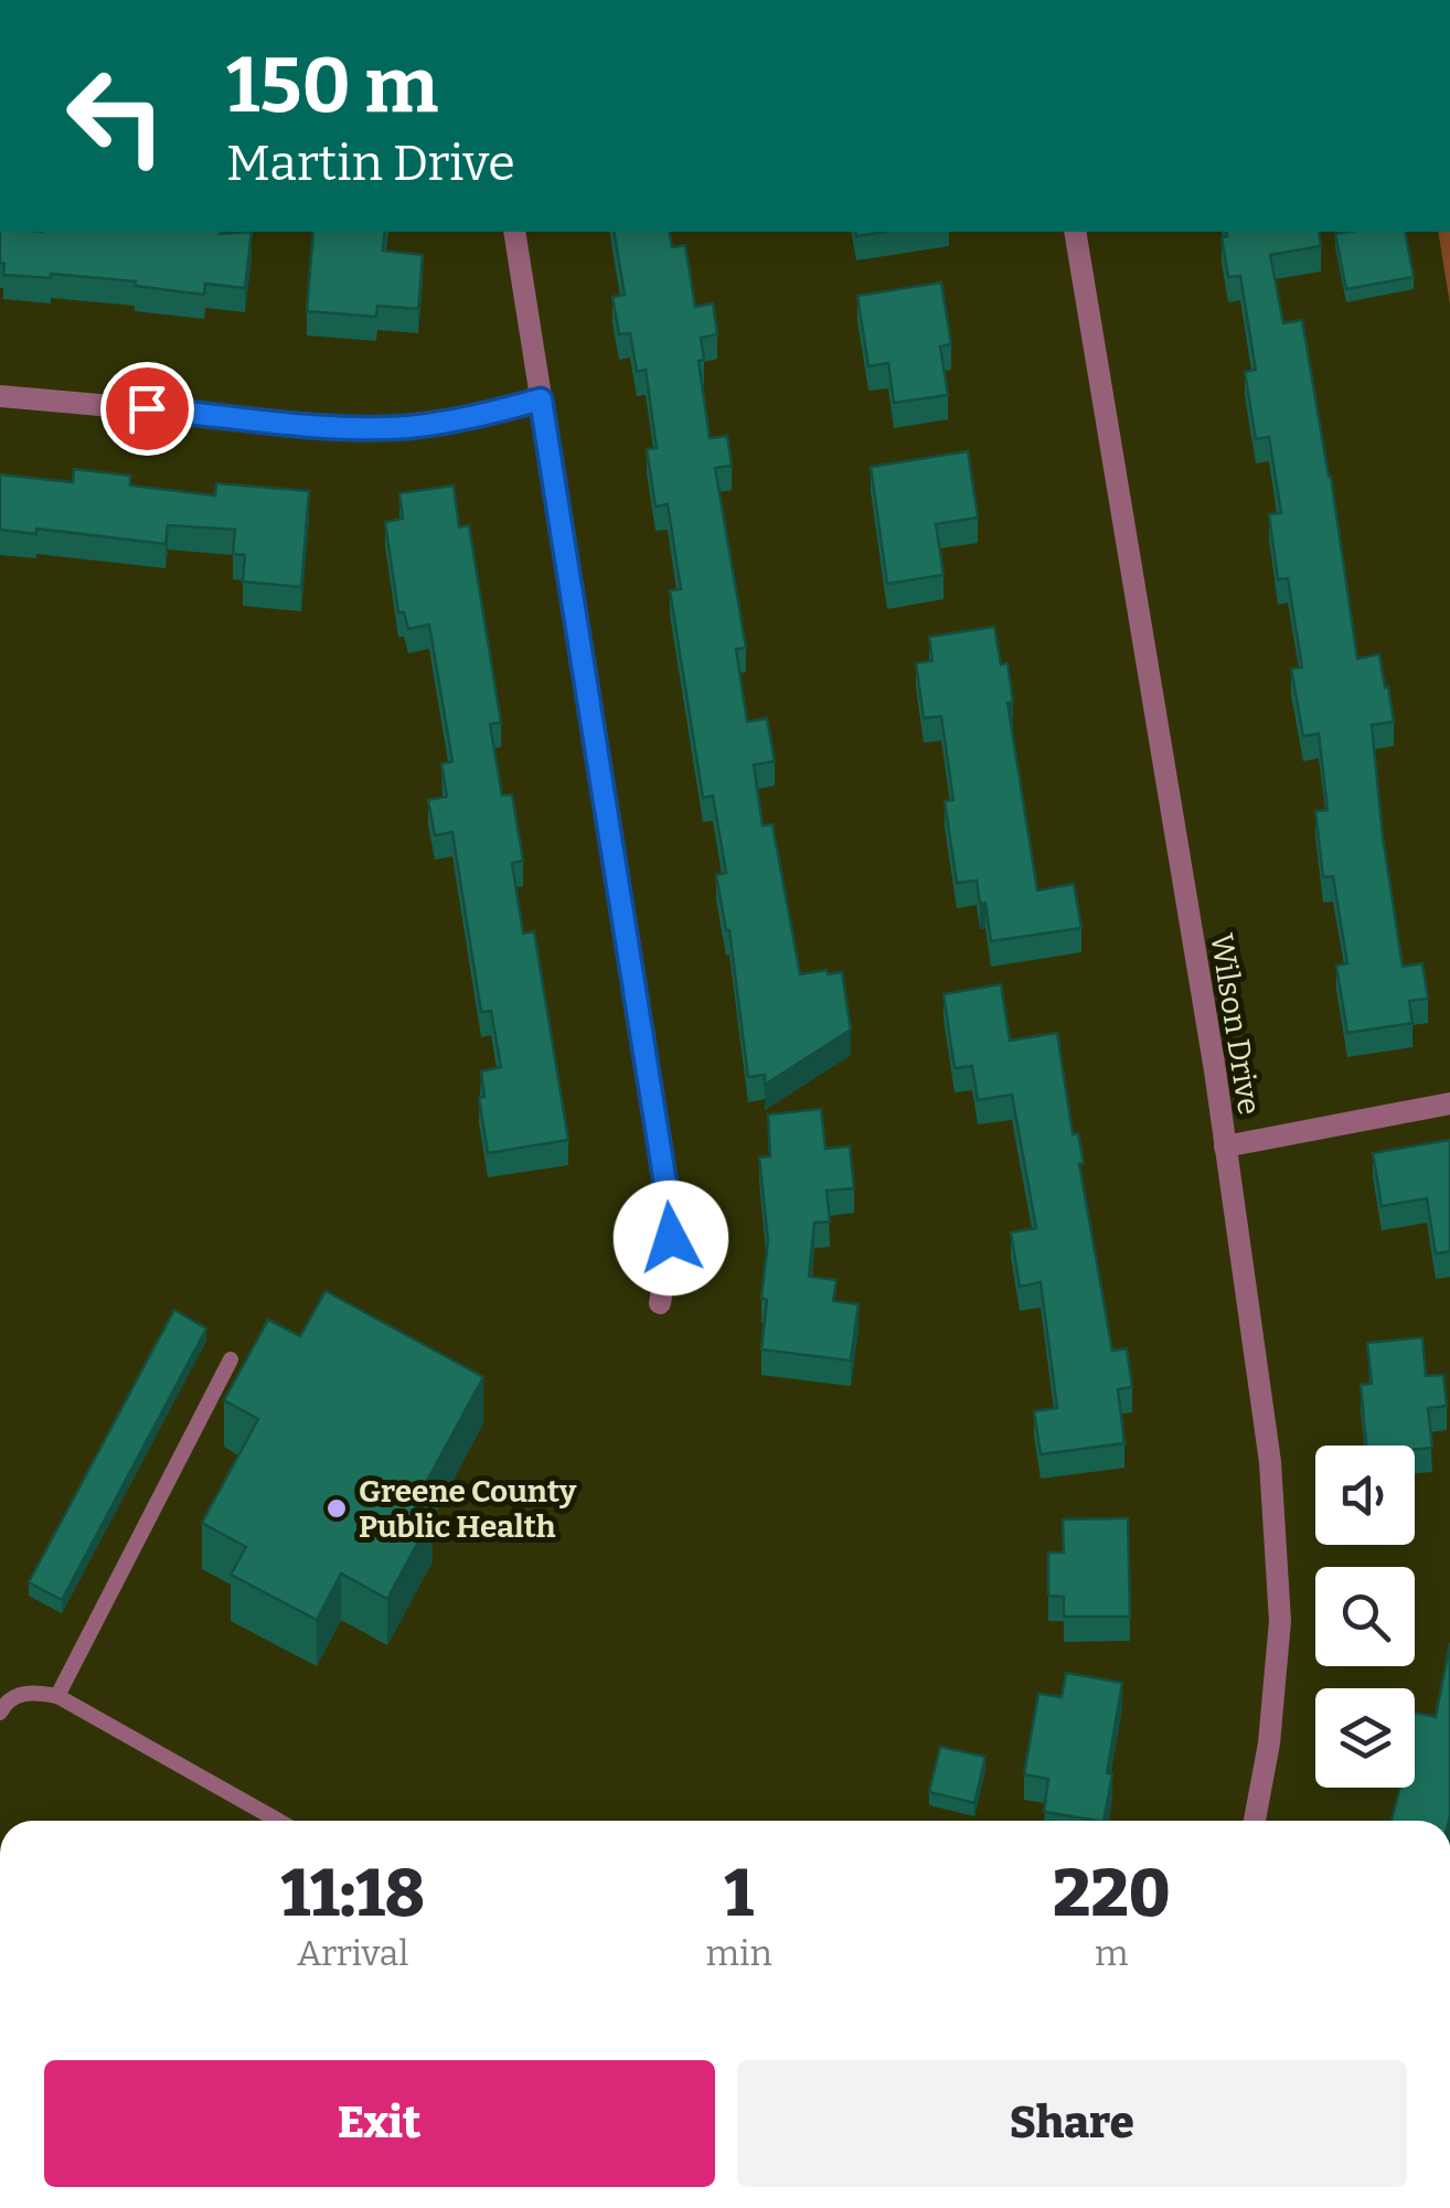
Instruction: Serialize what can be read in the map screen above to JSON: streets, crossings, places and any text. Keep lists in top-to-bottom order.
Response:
{
  "streets": {
    "street": ["Wilson Drive"]
  },
  "places": ["Greene County Public Health"],
  "page": {
    "turn": ["150 m", "Martin Drive"],
    "eta": [
      "11:18",
      "Arrival",
      "1",
      "min",
      "220",
      "m"
    ],
    "buttons": ["Exit", "Share"]
  }
}
